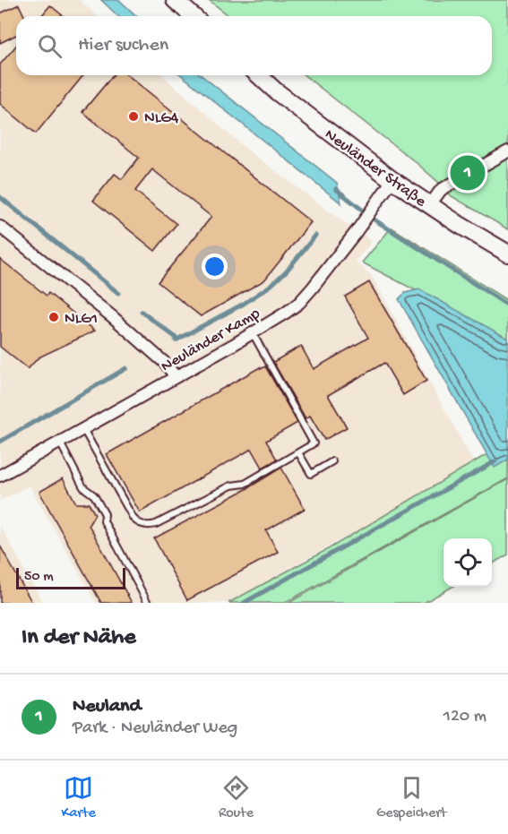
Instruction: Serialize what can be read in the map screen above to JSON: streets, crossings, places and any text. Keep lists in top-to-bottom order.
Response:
{
  "streets": {
    "main road": ["Neuländer Straße"],
    "street": ["Neuländer Kamp"]
  },
  "crossings": [
    ["Neuländer Straße", "Neuländer Kamp"]
  ],
  "places": ["NLG4", "NLG1"],
  "scale_bar": "50 m",
  "page": {
    "search": "Hier suchen",
    "pins": "1",
    "scale": "50 m",
    "heading": "In der Nähe",
    "list": [
      {
        "mark": "1",
        "name": "Neuland",
        "note": "Park · Neuländer Weg",
        "value": "120 m"
      }
    ],
    "nav": ["Karte", "Route", "Gespeichert"]
  }
}
